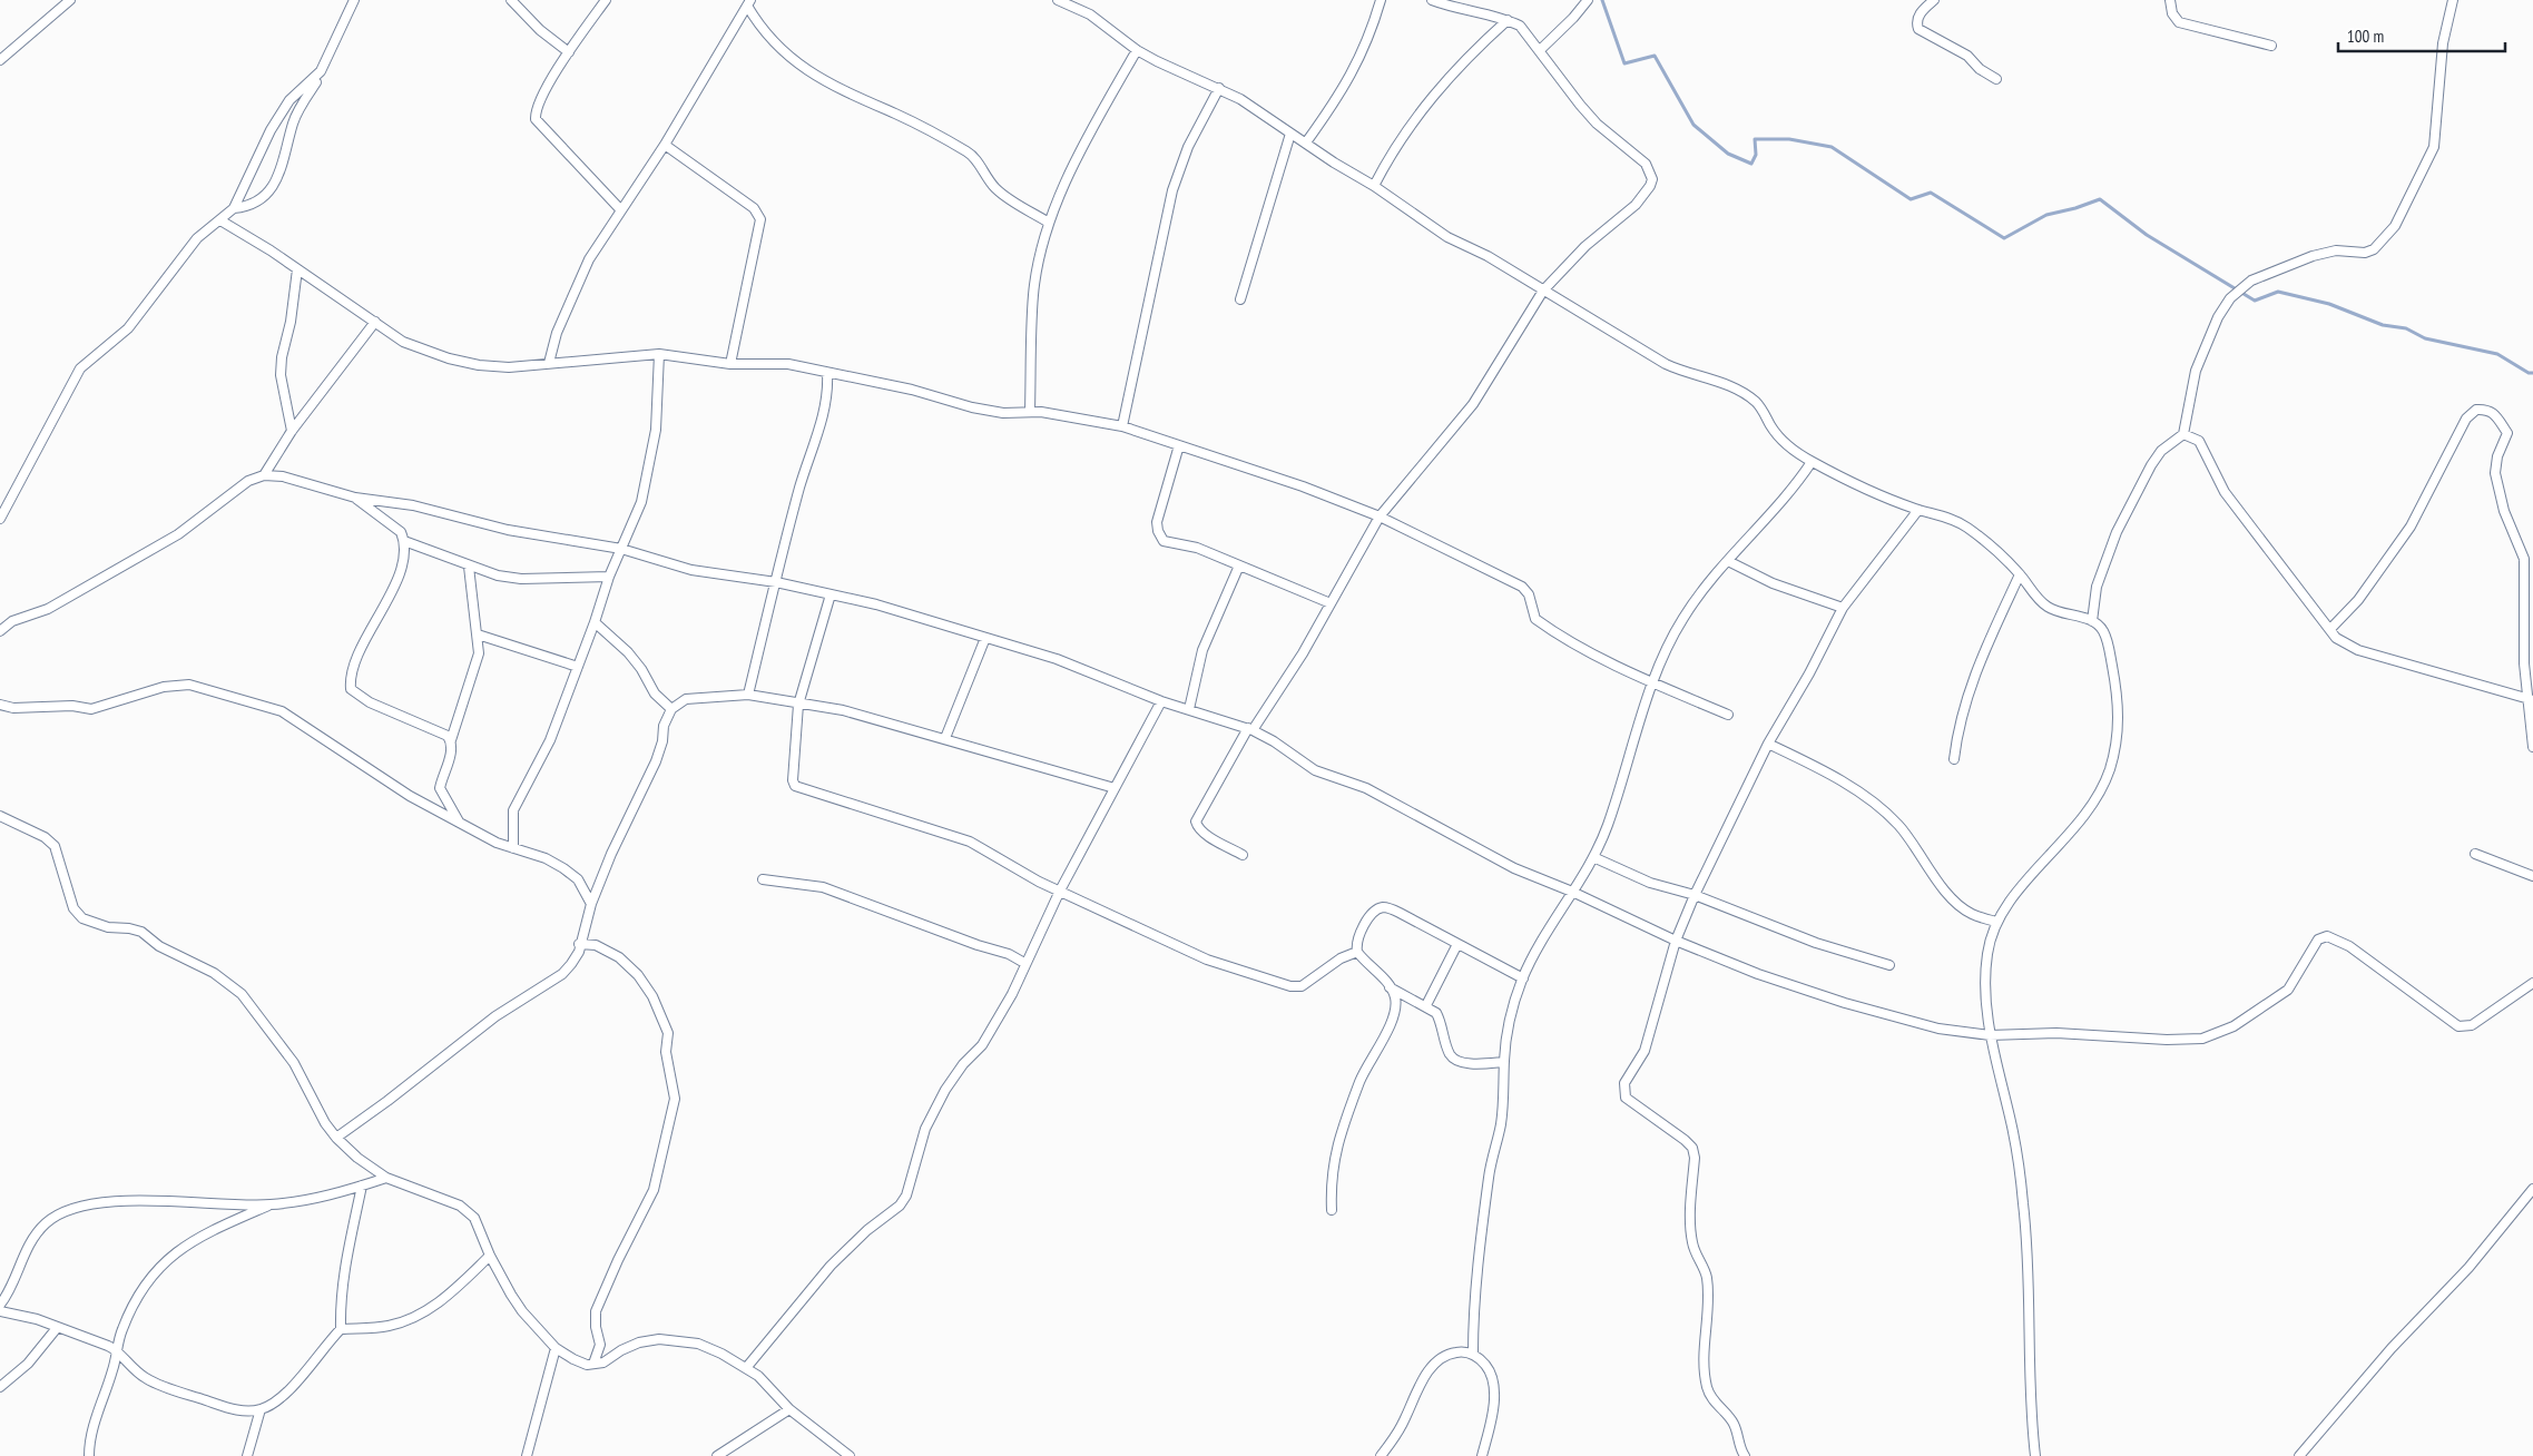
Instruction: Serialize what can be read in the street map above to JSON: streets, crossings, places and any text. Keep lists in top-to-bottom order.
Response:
{
  "scale_bar": "100 m"
}
